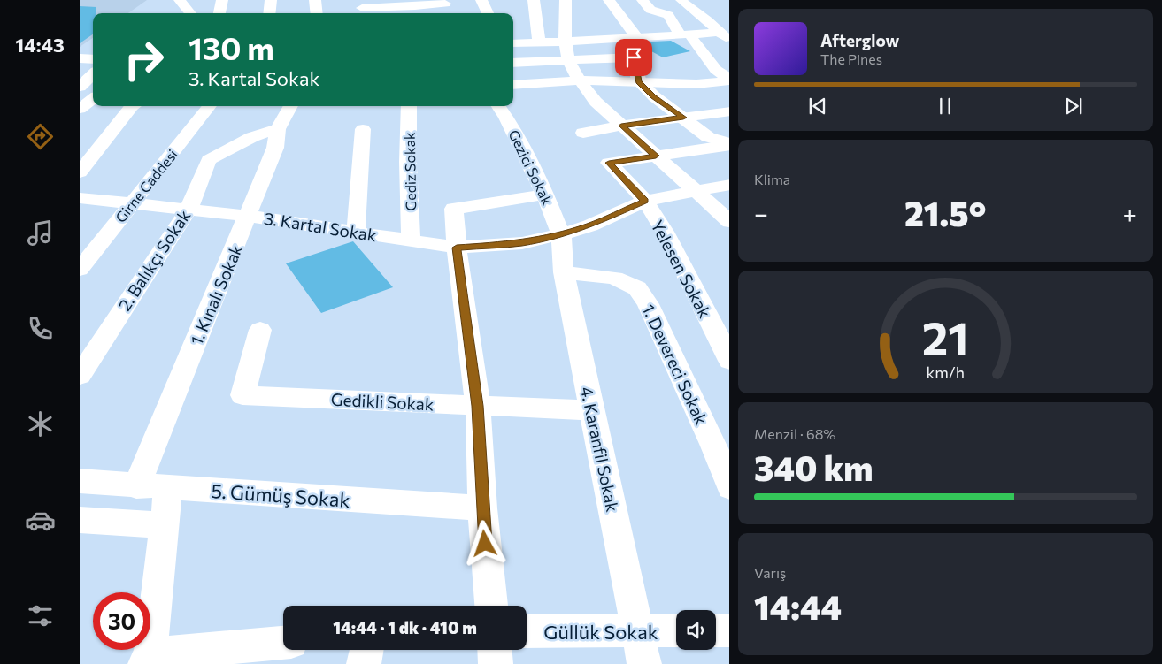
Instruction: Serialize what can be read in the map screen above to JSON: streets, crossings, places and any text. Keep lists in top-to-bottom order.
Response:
{
  "streets": {
    "street": [
      "Gezici Sokak",
      "Gediz Sokak",
      "Girne Caddesi",
      "3. Kartal Sokak",
      "2. Balıkçı Sokak",
      "Yelesen Sokak",
      "1. Kınalı Sokak",
      "1. Devereci Sokak",
      "Gedikli Sokak",
      "4. Karanfil Sokak",
      "5. Gümüş Sokak",
      "Güllük Sokak"
    ]
  },
  "crossings": [
    ["Gezici Sokak", "3. Kartal Sokak"],
    ["Gezici Sokak", "4. Karanfil Sokak"],
    ["Gediz Sokak", "3. Kartal Sokak"],
    ["Girne Caddesi", "3. Kartal Sokak"],
    ["3. Kartal Sokak", "2. Balıkçı Sokak"],
    ["3. Kartal Sokak", "Yelesen Sokak"],
    ["3. Kartal Sokak", "1. Kınalı Sokak"],
    ["3. Kartal Sokak", "4. Karanfil Sokak"],
    ["2. Balıkçı Sokak", "1. Kınalı Sokak"],
    ["1. Kınalı Sokak", "5. Gümüş Sokak"],
    ["1. Devereci Sokak", "4. Karanfil Sokak"],
    ["Gedikli Sokak", "4. Karanfil Sokak"],
    ["4. Karanfil Sokak", "Güllük Sokak"]
  ],
  "page": {
    "tabs": "14:43",
    "turn": ["130 m", "3. Kartal Sokak"],
    "song": ["Afterglow", "The Pines"],
    "tile": [
      "Klima",
      ["Menzil · 68%", "340 km"],
      ["Varış", "14:44"]
    ],
    "heat": ["−", "21.5°", "+"],
    "limit": "30",
    "trip": "14:44 · 1 dk · 410 m",
    "gauge": ["21", "km/h"]
  }
}
